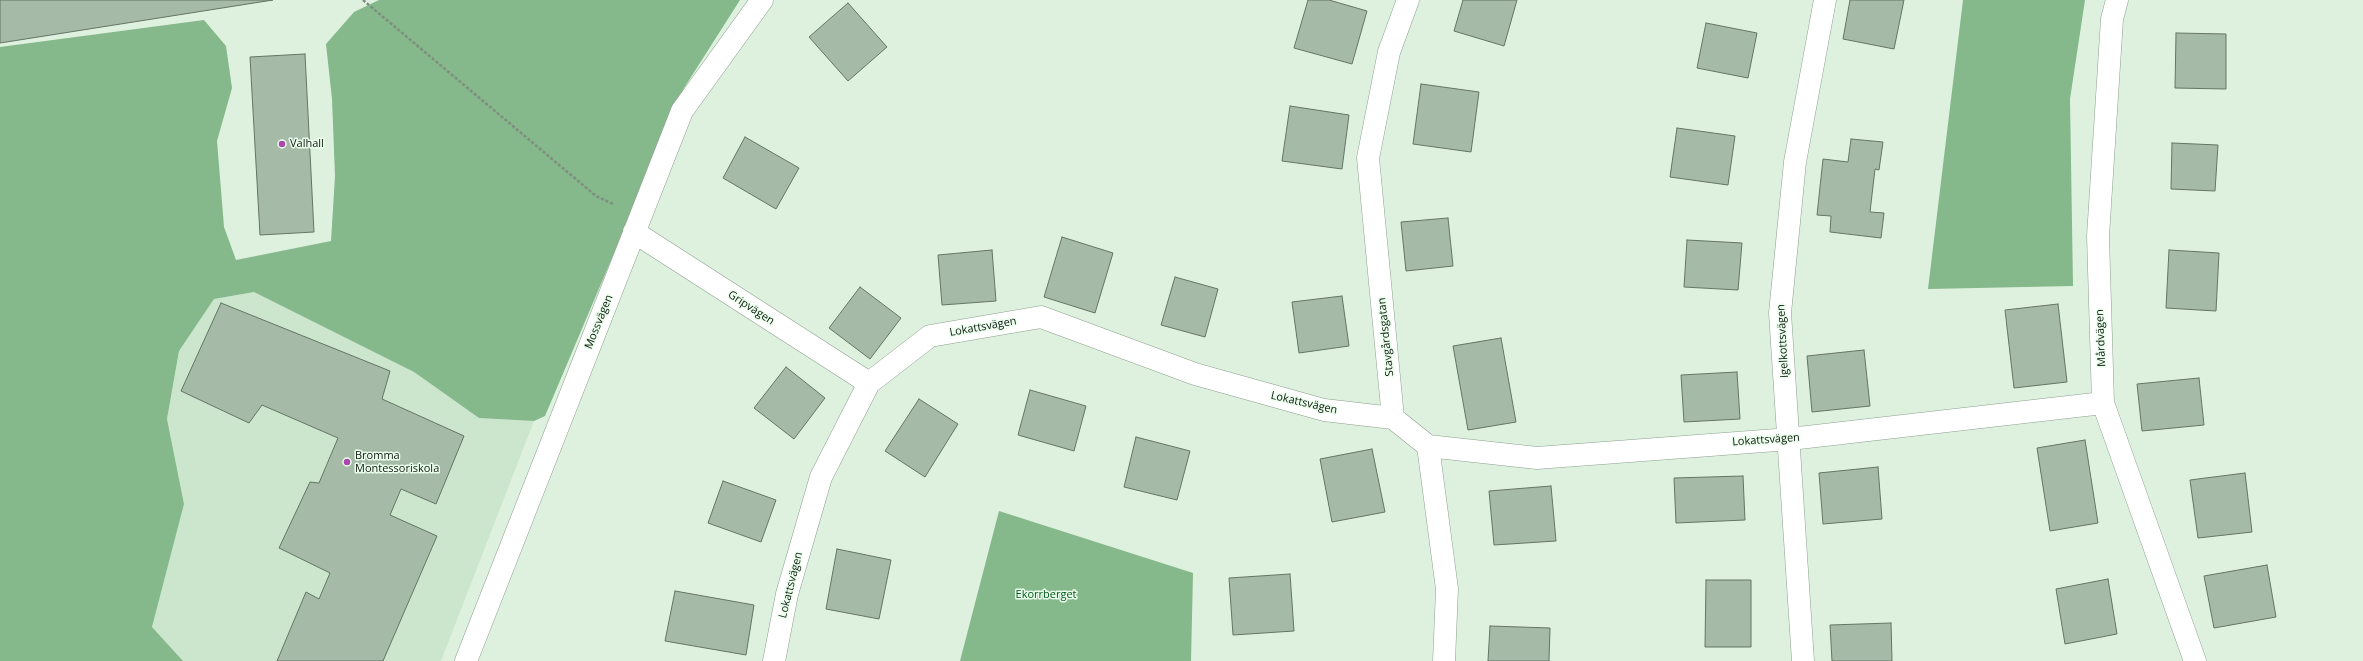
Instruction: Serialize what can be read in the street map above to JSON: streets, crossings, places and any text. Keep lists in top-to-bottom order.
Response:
{
  "streets": {
    "street": [
      "Gripvägen",
      "Mossvägen",
      "Lokattsvägen",
      "Stavgårdsgatan",
      "Mårdvägen",
      "Igelkottsvägen"
    ]
  },
  "crossings": [
    ["Gripvägen", "Mossvägen"],
    ["Gripvägen", "Lokattsvägen"],
    ["Lokattsvägen", "Stavgårdsgatan"],
    ["Lokattsvägen", "Mårdvägen"],
    ["Lokattsvägen", "Igelkottsvägen"]
  ],
  "parks": ["Ekorrberget"],
  "places": ["Valhall", "Bromma Montessoriskola"]
}
